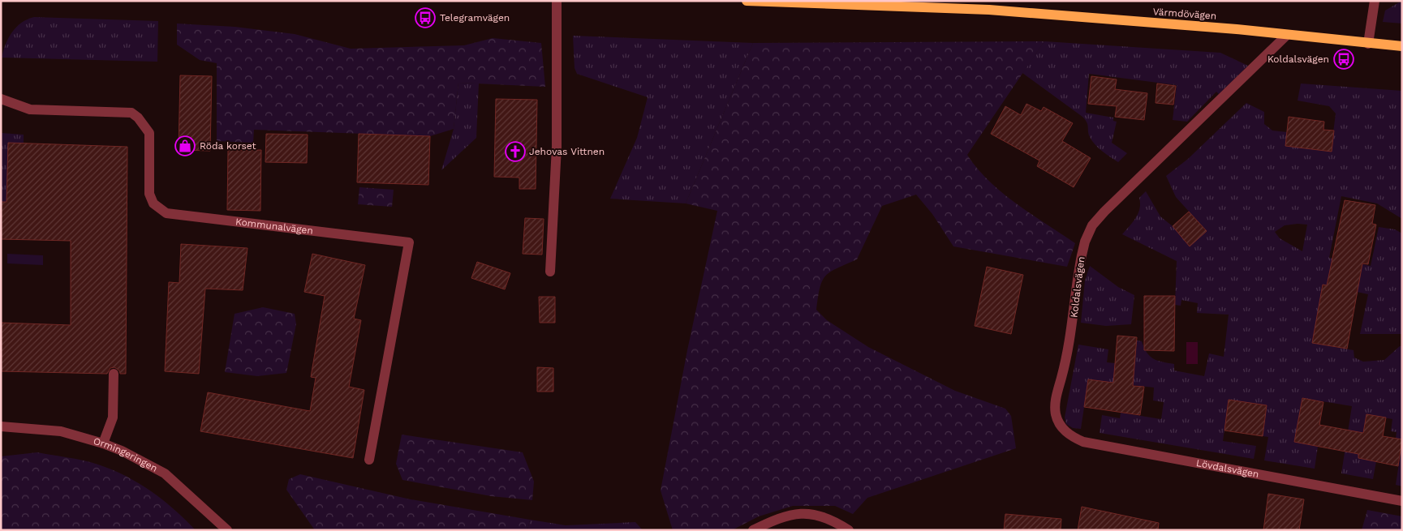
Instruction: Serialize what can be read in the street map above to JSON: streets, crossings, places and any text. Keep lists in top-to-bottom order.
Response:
{
  "streets": {
    "main road": ["Värmdövägen"],
    "street": [
      "Kommunalvägen",
      "Koldalsvägen",
      "Ormingeringen",
      "Lövdalsvägen"
    ]
  },
  "crossings": [
    ["Värmdövägen", "Koldalsvägen"],
    ["Koldalsvägen", "Lövdalsvägen"]
  ],
  "places": {
    "bus stop": ["Telegramvägen", "Koldalsvägen"],
    "shop": ["Röda korset"],
    "church": ["Jehovas Vittnen"]
  }
}
